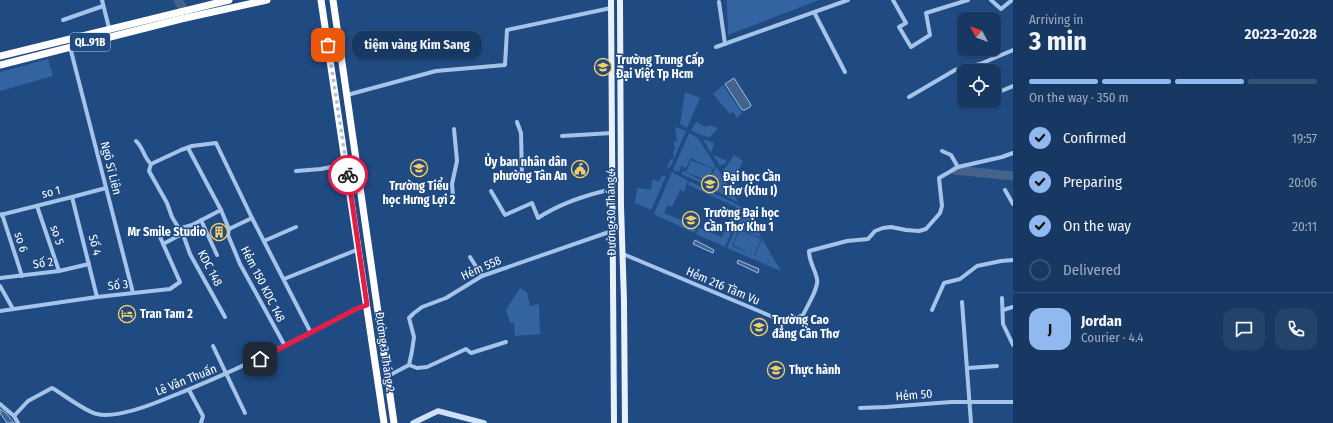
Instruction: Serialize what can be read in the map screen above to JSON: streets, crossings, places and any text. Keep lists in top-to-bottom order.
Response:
{
  "streets": {
    "highway": ["QL.91B", "Đường 3 Tháng 2"],
    "main road": ["Đường 30 Tháng 4"],
    "street": [
      "Ngô Sĩ Liên",
      "so 1",
      "so 5",
      "so 6",
      "Số 4",
      "Số 2",
      "KDC 148",
      "Hẻm 558",
      "Hẻm 150 KDC 148",
      "Số 3",
      "Hẻm 216 Tầm Vu",
      "Lê Văn Thuấn",
      "Hẻm 50"
    ]
  },
  "crossings": [
    ["QL.91B", "Ngô Sĩ Liên"],
    ["Ngô Sĩ Liên", "so 1"],
    ["Ngô Sĩ Liên", "Số 3"],
    ["so 1", "so 5"],
    ["so 1", "so 6"],
    ["so 1", "Số 4"],
    ["Đường 30 Tháng 4", "Hẻm 558"],
    ["Đường 30 Tháng 4", "Hẻm 216 Tầm Vu"],
    ["so 5", "Số 2"],
    ["so 6", "Số 2"],
    ["Số 4", "Số 2"],
    ["Số 4", "Số 3"],
    ["Hẻm 150 KDC 148", "Lê Văn Thuấn"],
    ["Đường 3 Tháng 2", "Lê Văn Thuấn"]
  ],
  "places": {
    "other": ["tiệm vàng Kim Sang"],
    "school or university": [
      "Trường Trung Cấp Đại Việt Tp Hcm",
      "Trường Tiểu học Hưng Lợi 2",
      "Đại học Cần Thơ (Khu I)",
      "Trường Đại học Cần Thơ Khu 1",
      "Trường Cao đẳng Cần Thơ",
      "Thực hành"
    ],
    "public building": ["Ủy ban nhân dân phường Tân An"],
    "building": ["Mr Smile Studio"],
    "hotel": ["Tran Tam 2"]
  },
  "north": "top left",
  "page": {
    "heading": ["3 min", "Arriving in", "20:23–20:28"],
    "panel": ["Jordan", "Courier · 4.4"],
    "bubble": "tiệm vàng Kim Sang",
    "bar": "On the way · 350 m",
    "list": [
      ["Confirmed", "19:57"],
      ["Preparing", "20:06"],
      ["On the way", "20:11"],
      "Delivered"
    ],
    "round": "J"
  }
}
